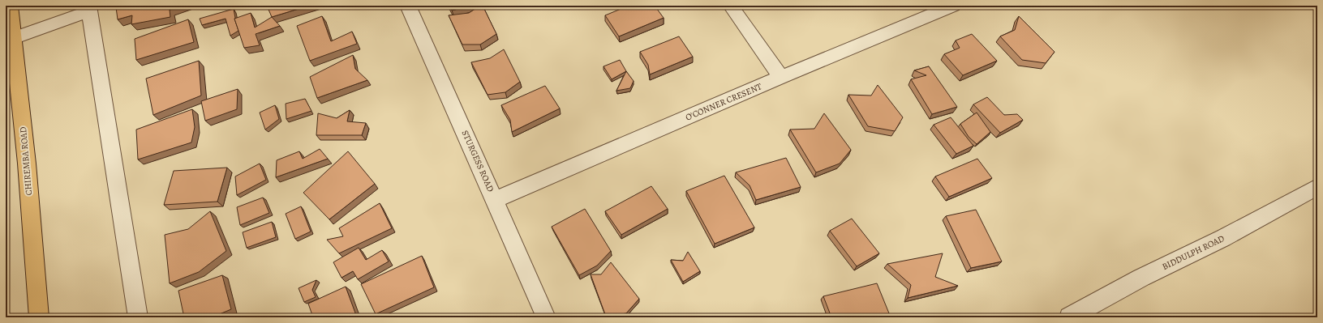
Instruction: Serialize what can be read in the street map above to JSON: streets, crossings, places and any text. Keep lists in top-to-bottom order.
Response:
{
  "streets": {
    "main road": ["CHIREMBA ROAD"],
    "street": ["O'CONNER CRESENT", "STURGESS ROAD", "BIDDULPH ROAD"]
  },
  "crossings": [
    ["O'CONNER CRESENT", "STURGESS ROAD"]
  ]
}
